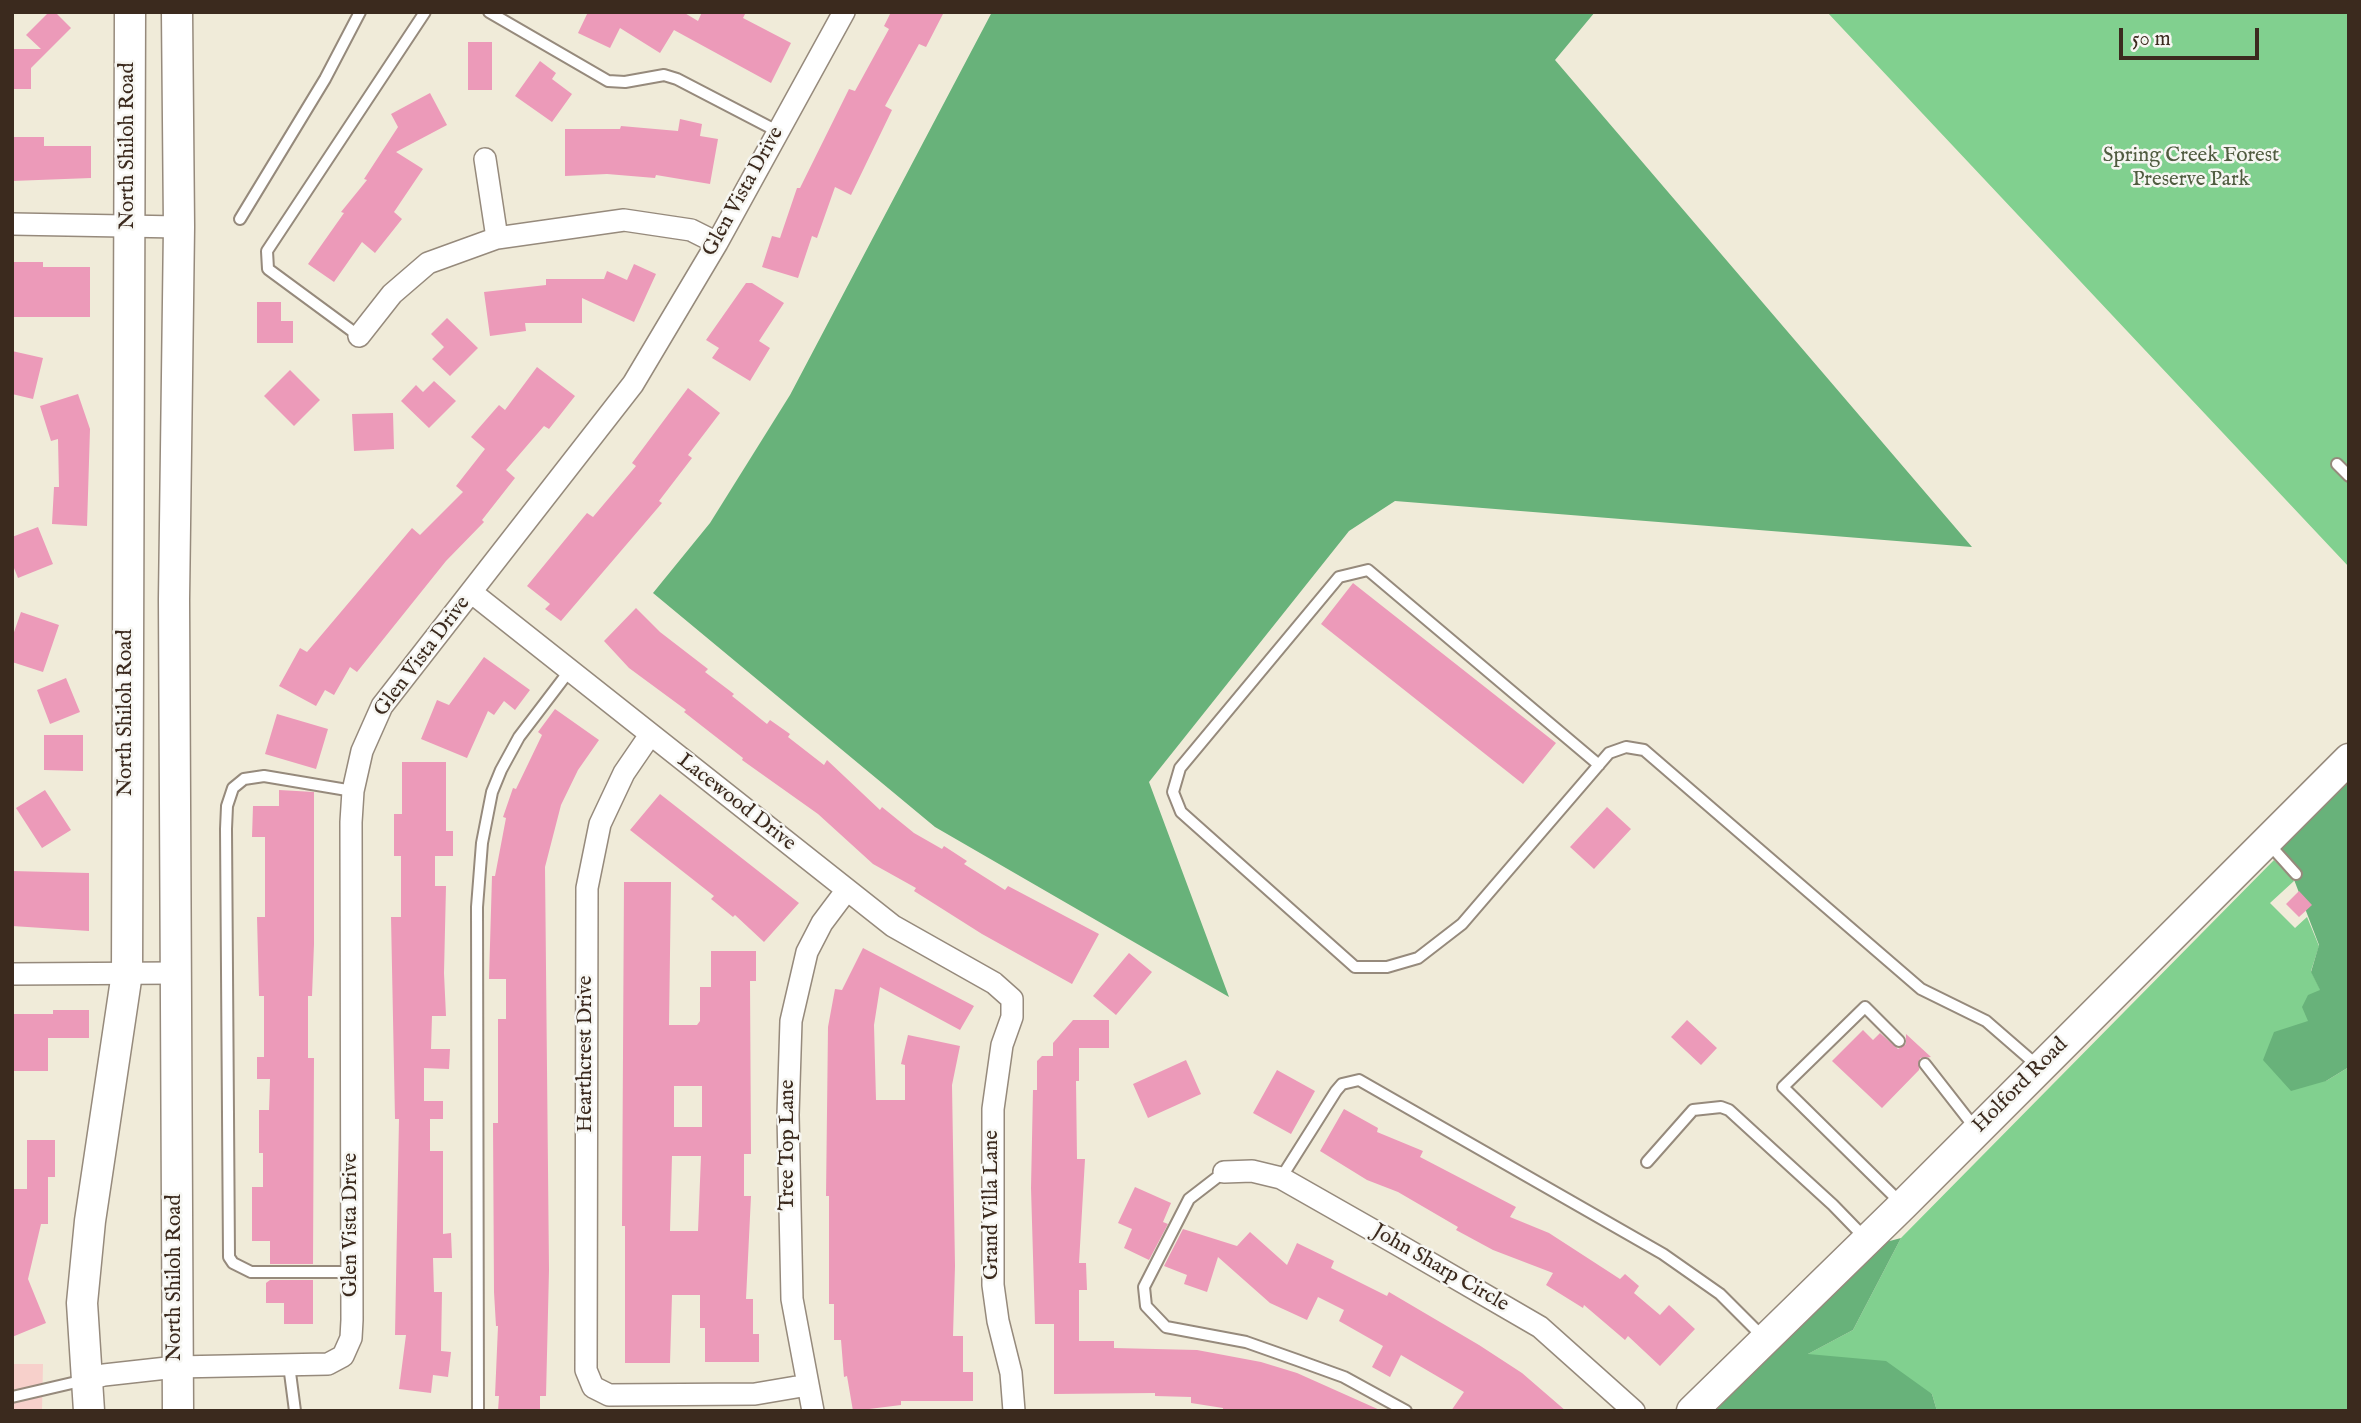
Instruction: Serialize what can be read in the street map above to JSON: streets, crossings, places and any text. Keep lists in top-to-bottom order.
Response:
{
  "streets": {
    "main road": ["North Shiloh Road", "Holford Road"],
    "street": [
      "Glen Vista Drive",
      "Lacewood Drive",
      "Hearthcrest Drive",
      "Tree Top Lane",
      "Grand Villa Lane",
      "John Sharp Circle"
    ]
  },
  "crossings": [
    ["North Shiloh Road", "Glen Vista Drive"],
    ["Glen Vista Drive", "Lacewood Drive"],
    ["Lacewood Drive", "Hearthcrest Drive"],
    ["Lacewood Drive", "Tree Top Lane"],
    ["Lacewood Drive", "Grand Villa Lane"],
    ["Hearthcrest Drive", "Tree Top Lane"]
  ],
  "parks": ["Spring Creek Forest Preserve Park"],
  "scale_bar": "50 m"
}
